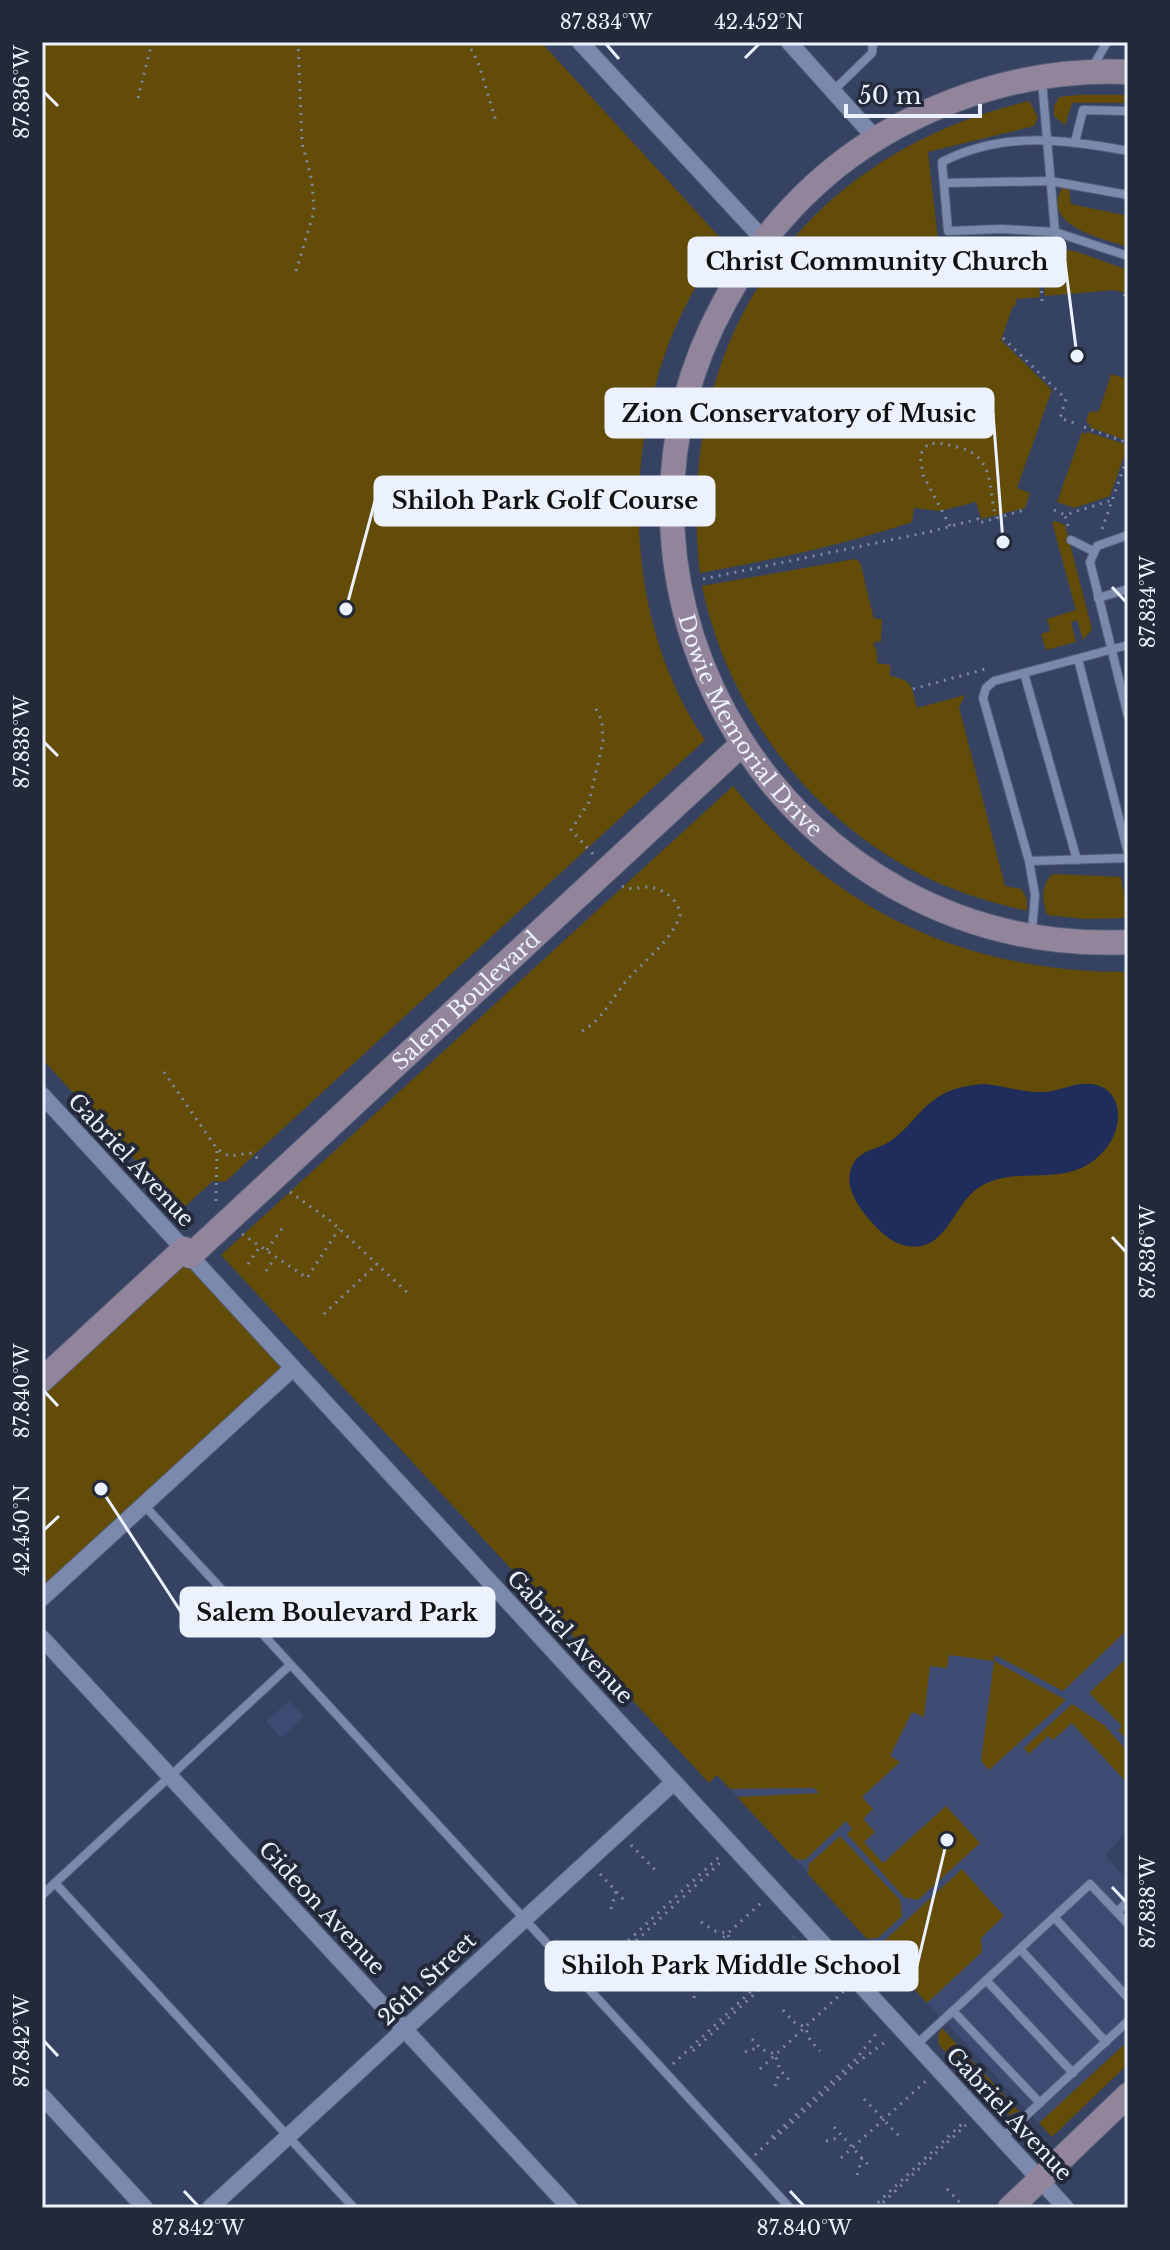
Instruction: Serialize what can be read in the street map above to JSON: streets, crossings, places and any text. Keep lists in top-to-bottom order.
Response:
{
  "streets": {
    "street": [
      "Dowie Memorial Drive",
      "Salem Boulevard",
      "Gabriel Avenue",
      "Gideon Avenue",
      "26th Street"
    ]
  },
  "crossings": [
    ["Dowie Memorial Drive", "Salem Boulevard"],
    ["Salem Boulevard", "Gabriel Avenue"],
    ["Gabriel Avenue", "26th Street"],
    ["Gideon Avenue", "26th Street"]
  ],
  "places": [
    "Christ Community Church",
    "Zion Conservatory of Music",
    "Shiloh Park Golf Course",
    "Salem Boulevard Park",
    "Shiloh Park Middle School"
  ],
  "scale_bar": "50 m",
  "coordinates": [
    "87.834°W",
    "42.452°N",
    "87.836°W",
    "87.838°W",
    "87.840°W",
    "42.450°N",
    "87.842°W"
  ]
}
